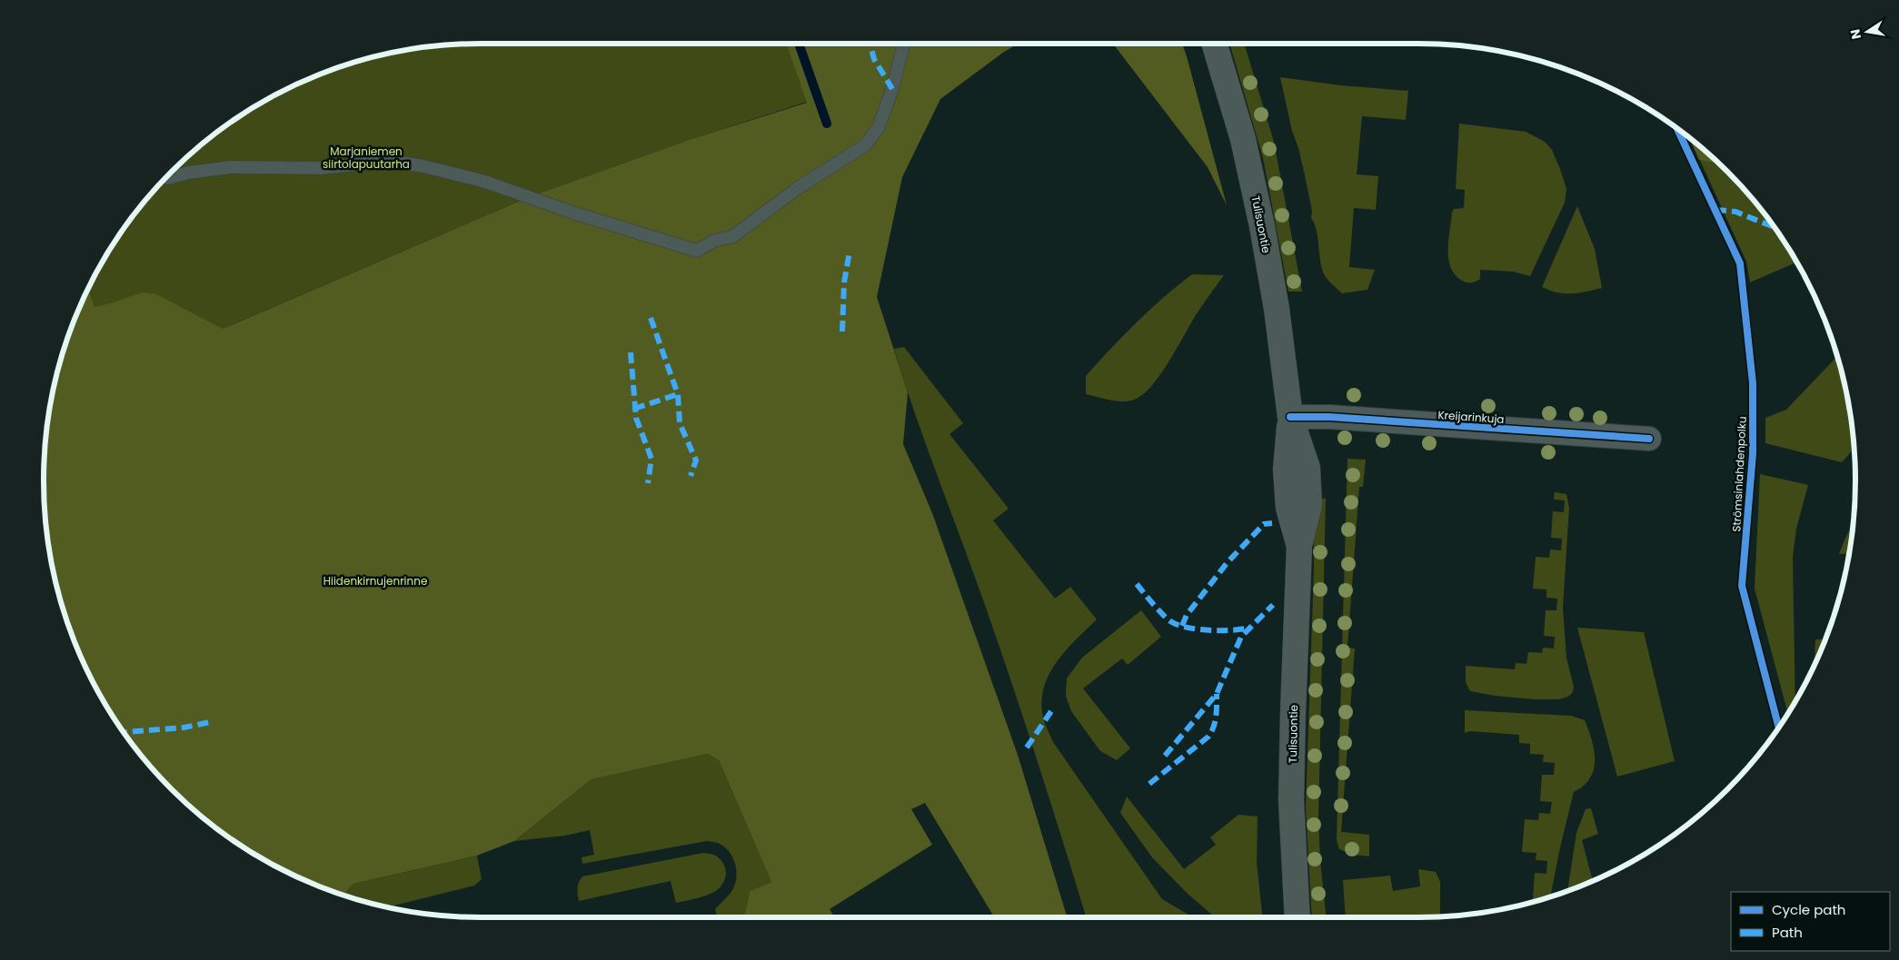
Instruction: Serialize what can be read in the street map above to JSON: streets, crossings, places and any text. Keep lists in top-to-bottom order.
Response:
{
  "streets": {
    "main road": ["Tulisuontie"],
    "street": ["Kreijarinkuja"],
    "cycle path": ["Strömsinlahdenpolku"]
  },
  "crossings": [
    ["Tulisuontie", "Kreijarinkuja"]
  ],
  "parks": ["Marjaniemen siirtolapuutarha", "Hiidenkirnujenrinne"],
  "legend": ["Cycle path", "Path"],
  "north": "left"
}
